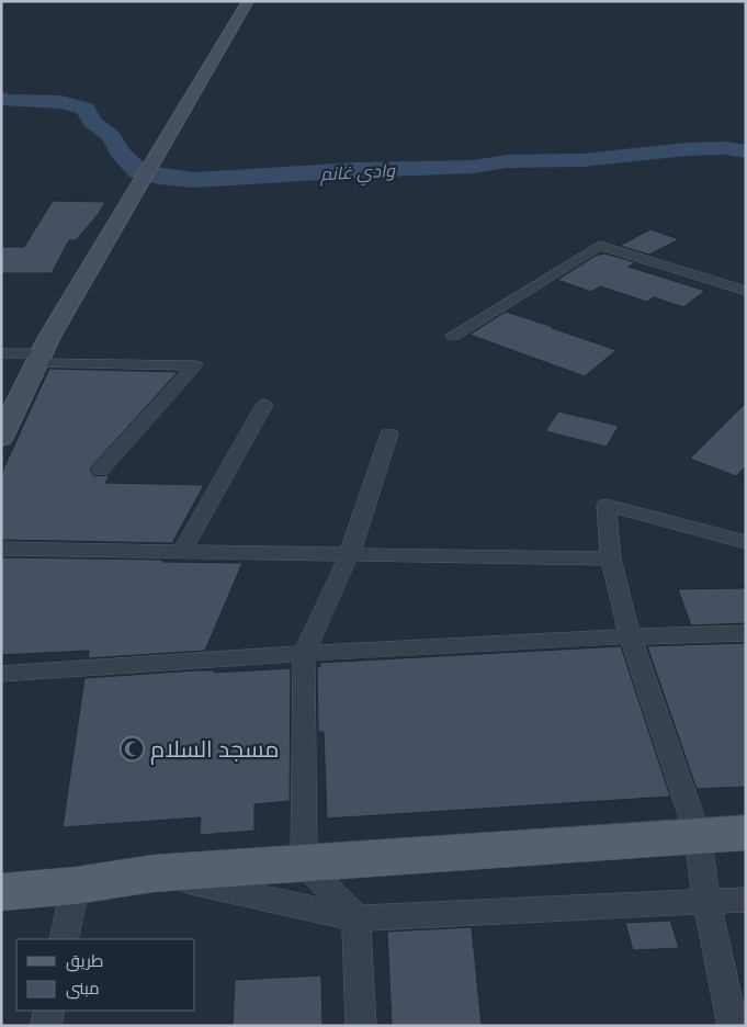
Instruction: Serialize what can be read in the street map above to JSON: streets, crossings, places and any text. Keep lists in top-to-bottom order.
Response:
{
  "water": ["وادي غانم"],
  "places": {
    "mosque": ["مسجد السلام"]
  },
  "legend": ["طريق", "مبنى"]
}
